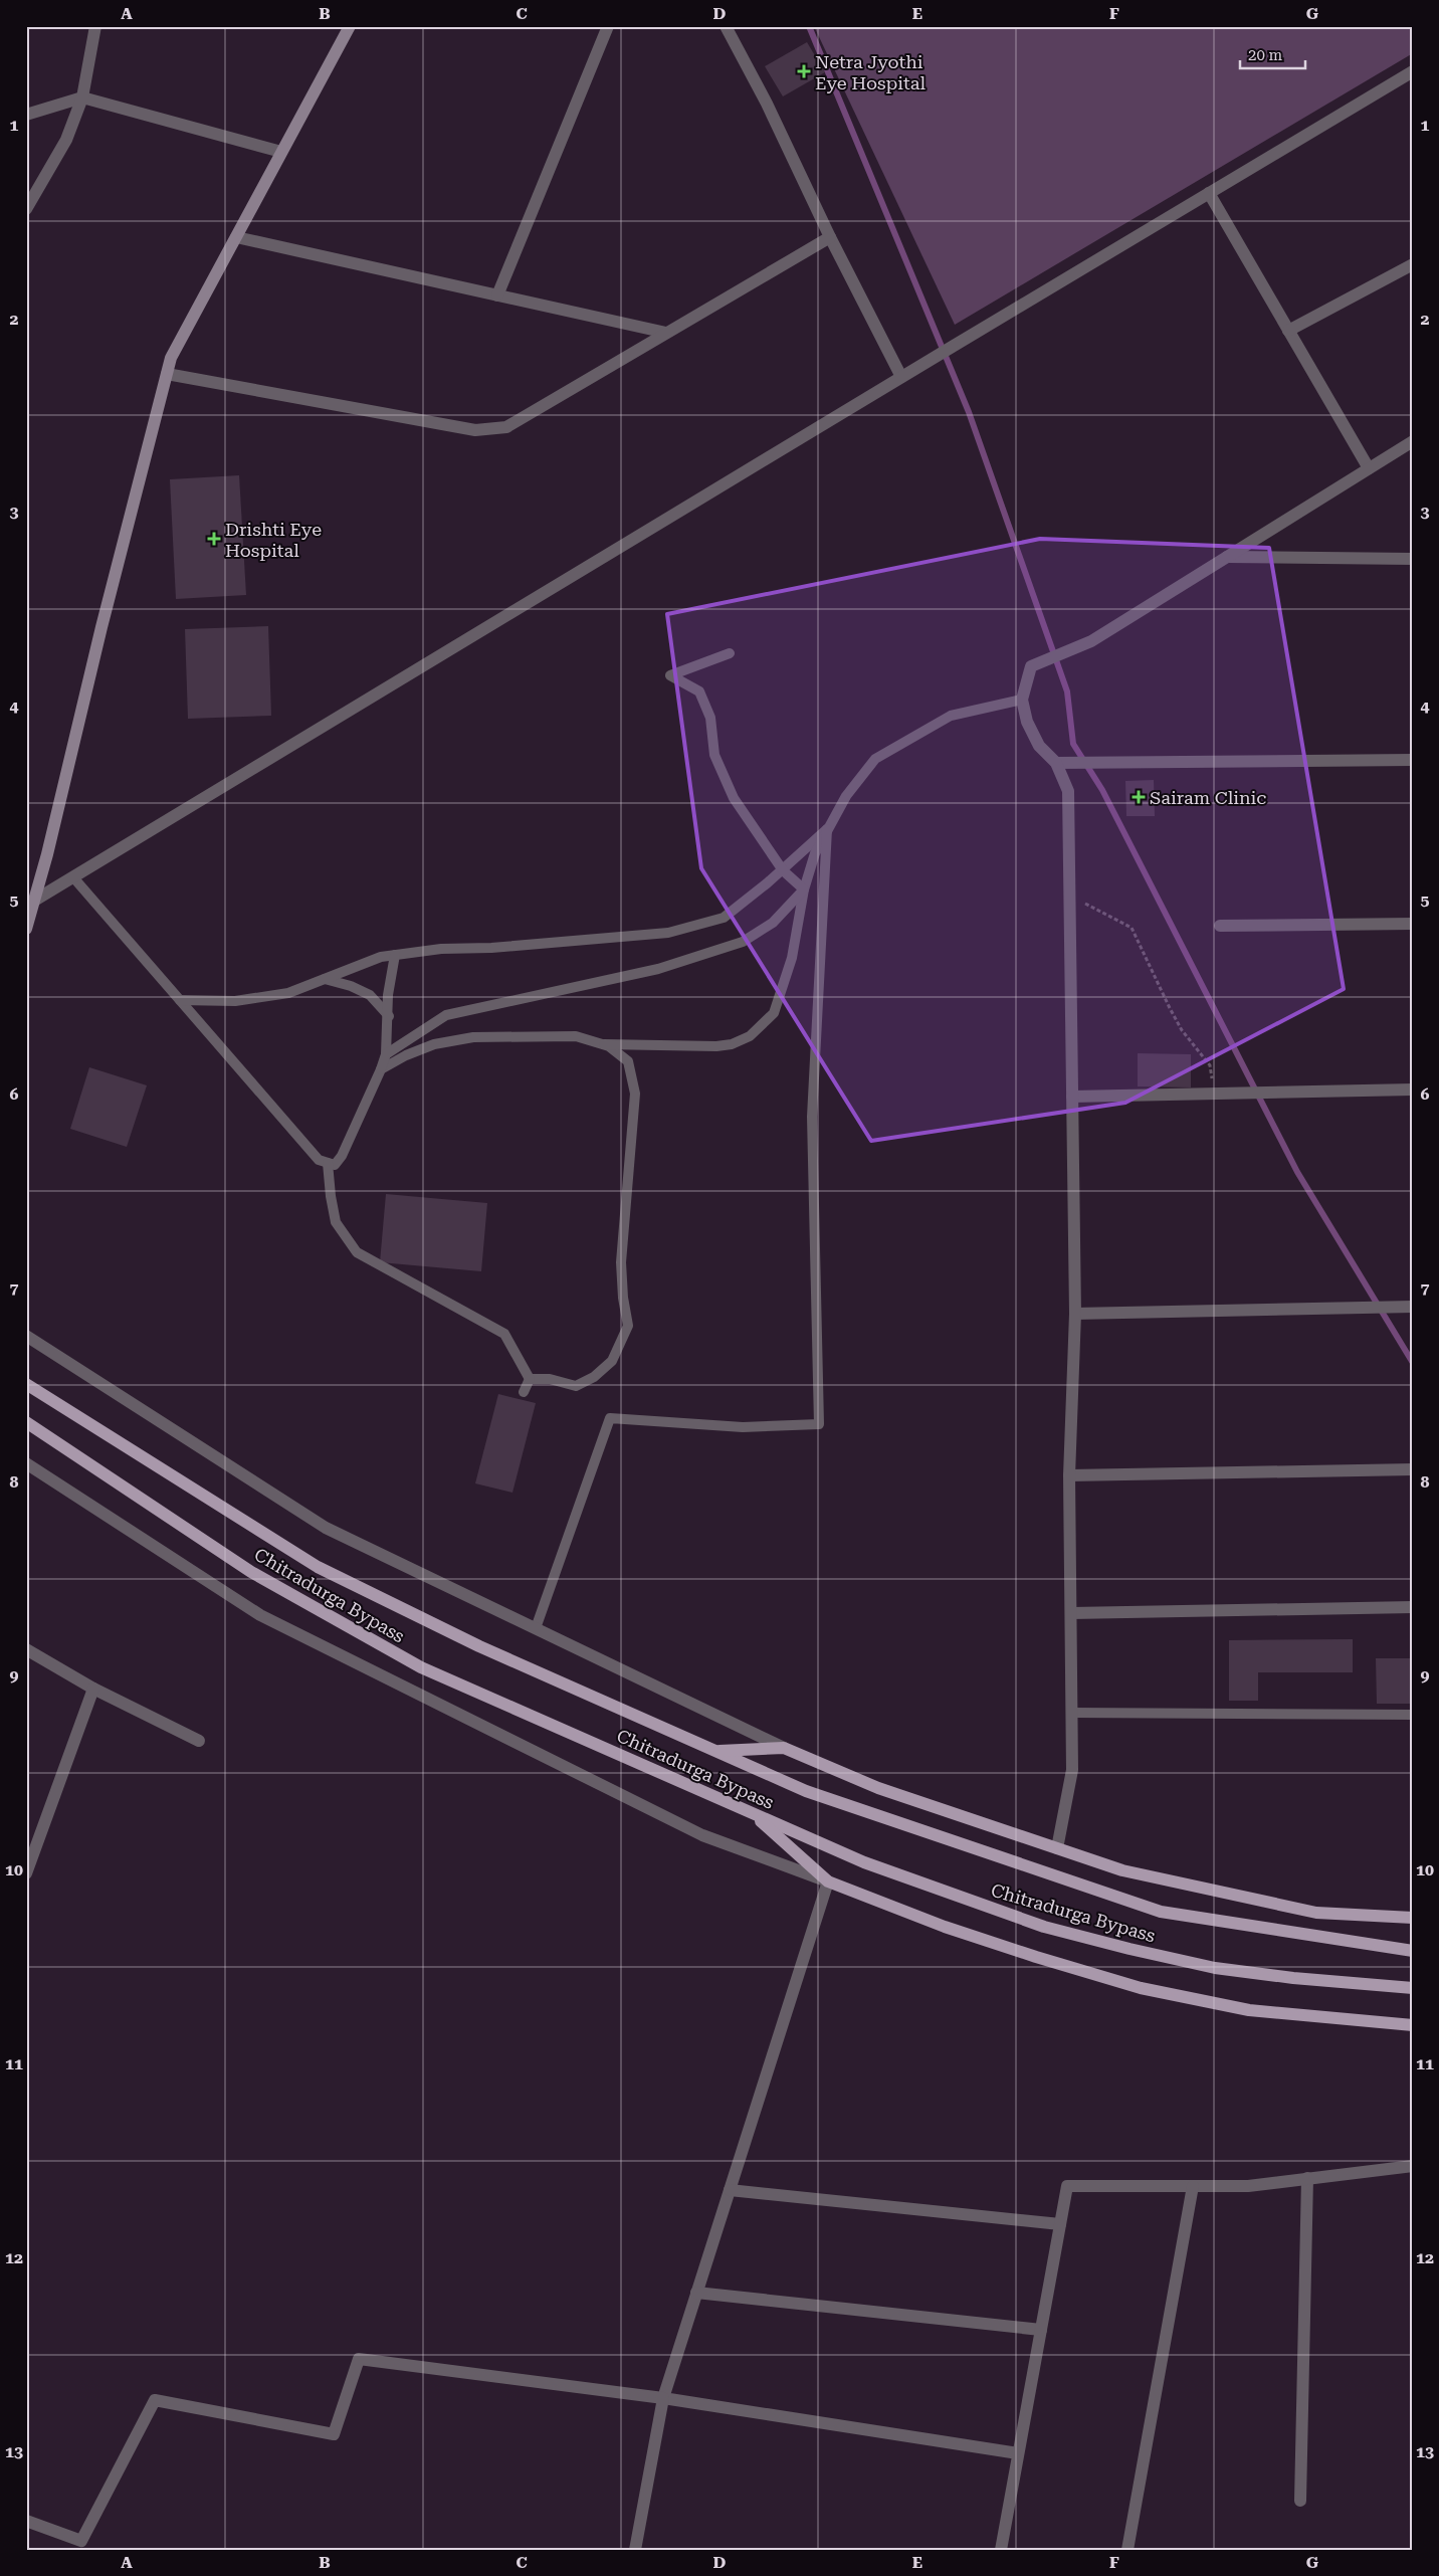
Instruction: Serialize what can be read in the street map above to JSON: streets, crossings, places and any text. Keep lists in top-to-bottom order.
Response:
{
  "streets": {
    "main road": ["Chitradurga Bypass"]
  },
  "places": {
    "health": ["Netra Jyothi Eye Hospital", "Drishti Eye Hospital", "Sairam Clinic"]
  },
  "scale_bar": "20 m",
  "grid": {
    "columns": [
      "A",
      "B",
      "C",
      "D",
      "E",
      "F",
      "G"
    ],
    "rows": [
      "1",
      "2",
      "3",
      "4",
      "5",
      "6",
      "7",
      "8",
      "9",
      "10",
      "11",
      "12",
      "13"
    ]
  }
}
